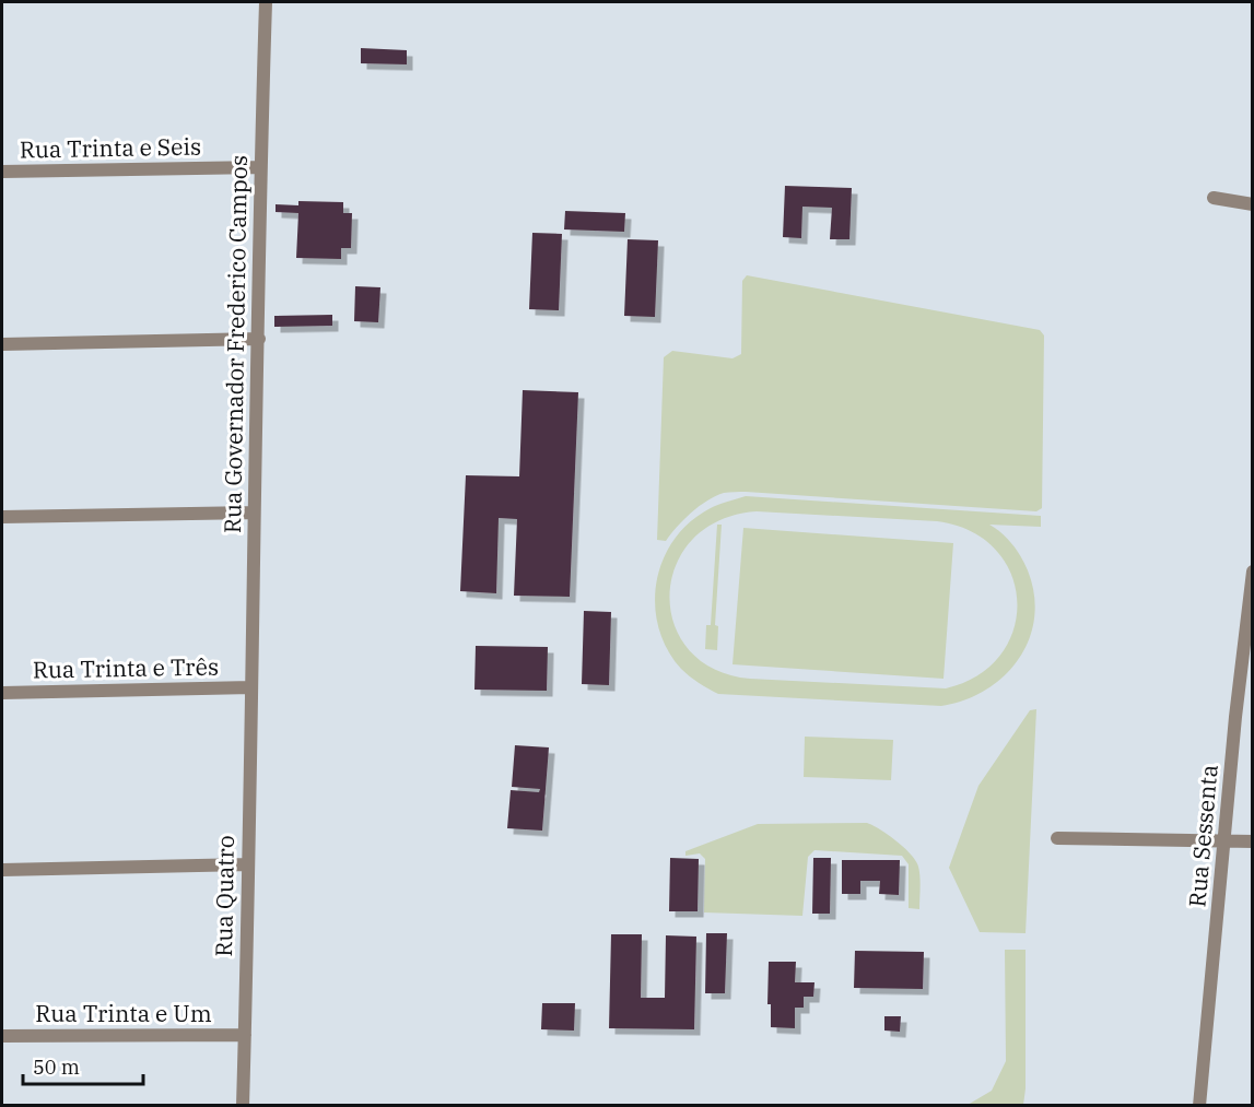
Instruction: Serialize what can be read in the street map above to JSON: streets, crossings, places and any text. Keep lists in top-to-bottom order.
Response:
{
  "streets": {
    "street": [
      "Rua Trinta e Seis",
      "Rua Governador Frederico Campos",
      "Rua Trinta e Três",
      "Rua Sessenta",
      "Rua Quatro",
      "Rua Trinta e Um"
    ]
  },
  "crossings": [
    ["Rua Trinta e Seis", "Rua Governador Frederico Campos"],
    ["Rua Governador Frederico Campos", "Rua Trinta e Três"],
    ["Rua Governador Frederico Campos", "Rua Quatro"],
    ["Rua Trinta e Três", "Rua Quatro"],
    ["Rua Quatro", "Rua Trinta e Um"]
  ],
  "scale_bar": "50 m"
}
